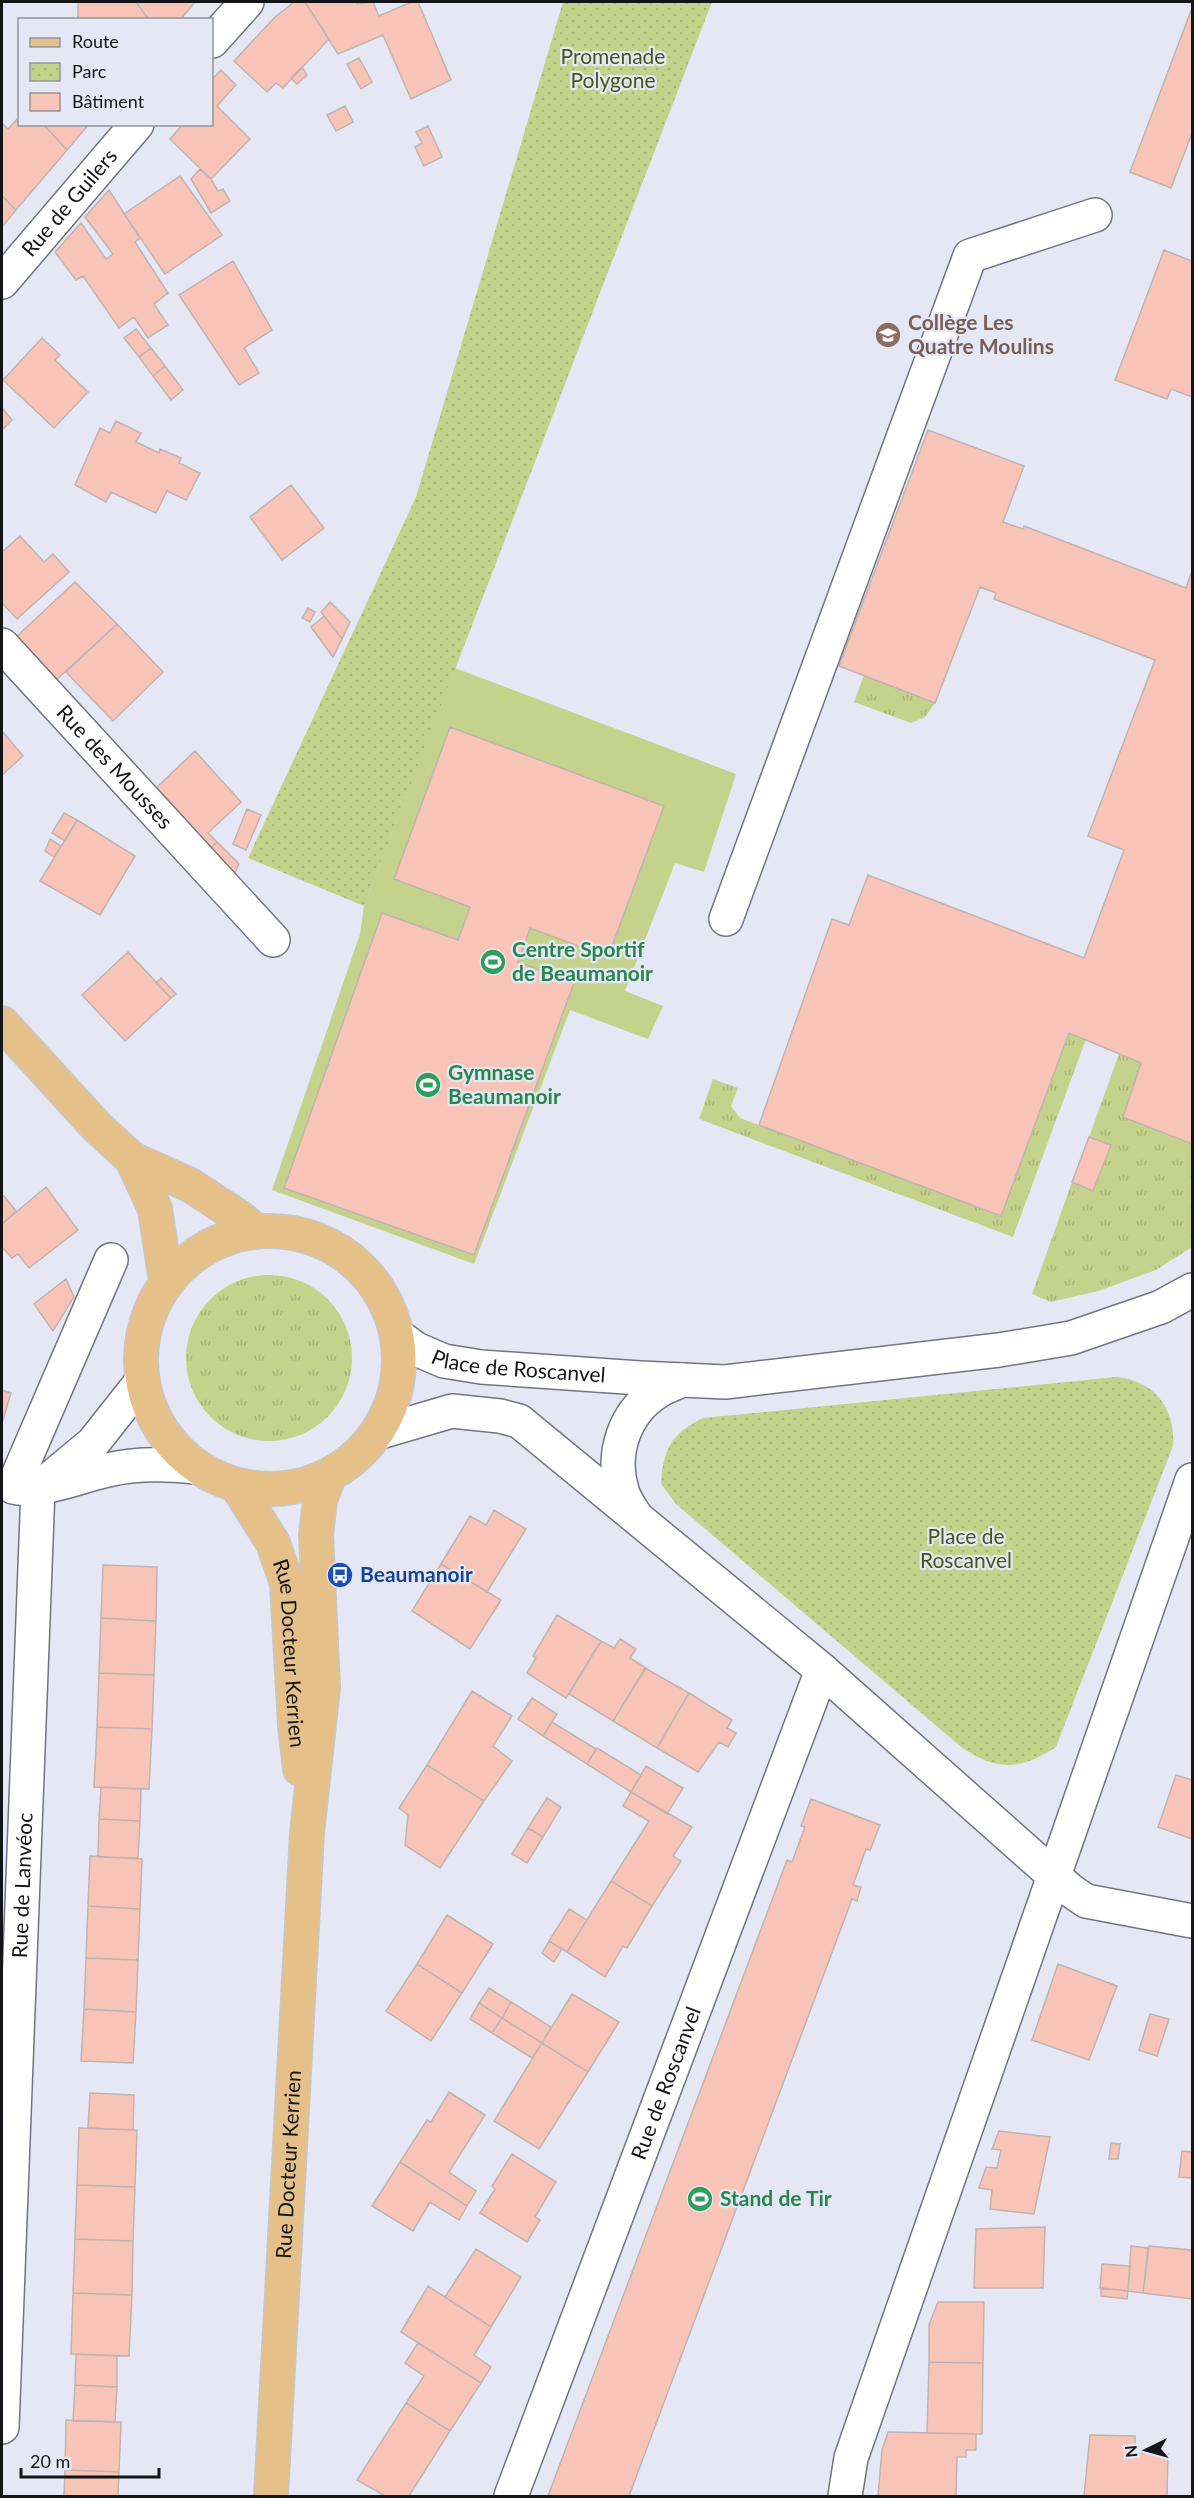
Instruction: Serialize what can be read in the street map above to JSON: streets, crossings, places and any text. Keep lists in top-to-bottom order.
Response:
{
  "streets": {
    "main road": ["Rue Docteur Kerrien"],
    "street": [
      "Rue de Guilers",
      "Rue des Mousses",
      "Place de Roscanvel",
      "Rue de Lanvéoc",
      "Rue de Roscanvel"
    ]
  },
  "crossings": [
    ["Place de Roscanvel", "Rue de Roscanvel"]
  ],
  "parks": ["Promenade Polygone", "Place de Roscanvel"],
  "places": {
    "school or university": ["Collège Les Quatre Moulins"],
    "sports": ["Centre Sportif de Beaumanoir", "Gymnase Beaumanoir", "Stand de Tir"],
    "bus stop": ["Beaumanoir"]
  },
  "legend": ["Route", "Parc", "Bâtiment"],
  "scale_bar": "20 m",
  "north": "left"
}
